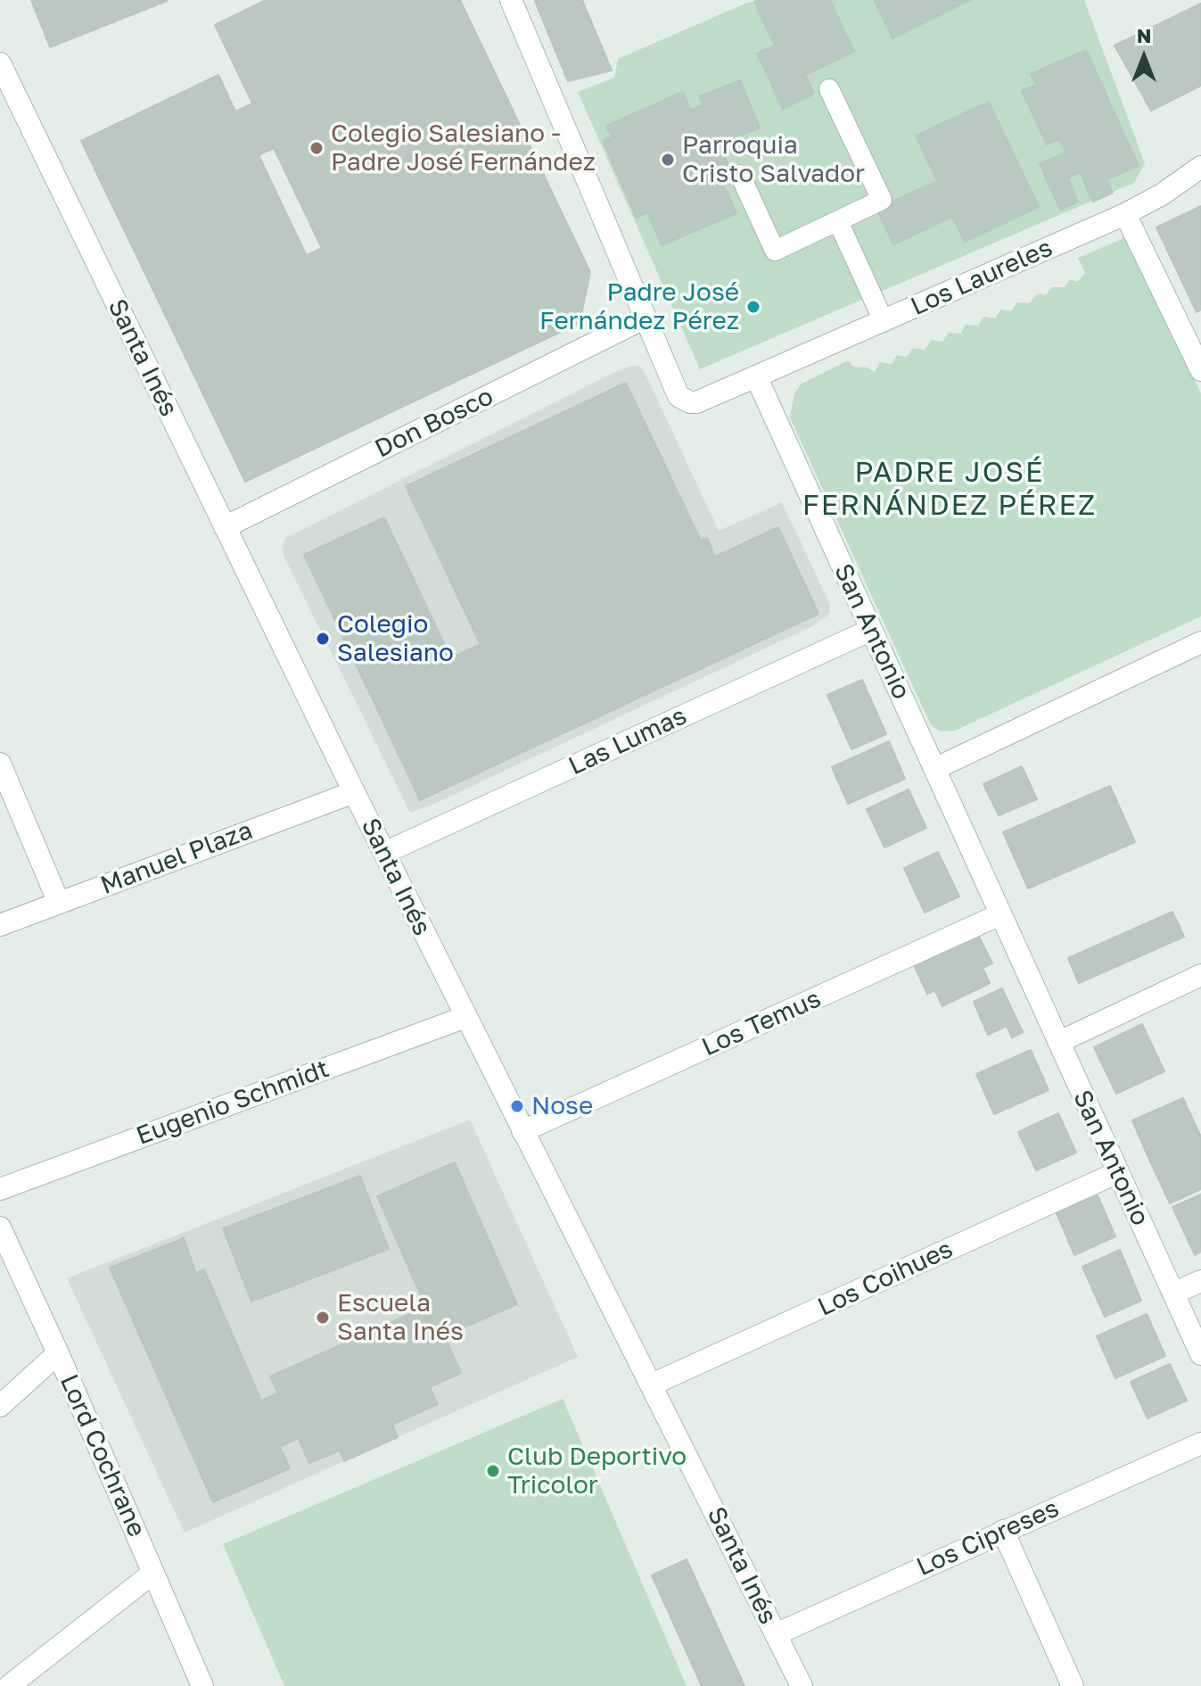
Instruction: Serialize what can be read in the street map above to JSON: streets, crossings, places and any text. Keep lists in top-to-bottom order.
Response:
{
  "streets": {
    "street": [
      "Los Laureles",
      "Santa Inés",
      "Don Bosco",
      "San Antonio",
      "Las Lumas",
      "Manuel Plaza",
      "Los Temus",
      "Eugenio Schmidt",
      "Los Coihues",
      "Lord Cochrane",
      "Los Cipreses"
    ]
  },
  "crossings": [
    ["Los Laureles", "San Antonio"],
    ["Santa Inés", "Don Bosco"],
    ["Santa Inés", "Las Lumas"],
    ["Santa Inés", "Manuel Plaza"],
    ["Santa Inés", "Los Temus"],
    ["Santa Inés", "Eugenio Schmidt"],
    ["Santa Inés", "Los Coihues"],
    ["Santa Inés", "Los Cipreses"],
    ["San Antonio", "Las Lumas"],
    ["San Antonio", "Los Temus"],
    ["San Antonio", "Los Coihues"]
  ],
  "districts": ["PADRE JOSÉ FERNÁNDEZ PÉREZ"],
  "places": [
    "Colegio Salesiano - Padre José Fernández",
    "Parroquia Cristo Salvador",
    "Padre José Fernández Pérez",
    "Colegio Salesiano",
    "Nose",
    "Escuela Santa Inés",
    "Club Deportivo Tricolor"
  ],
  "north": "top"
}
